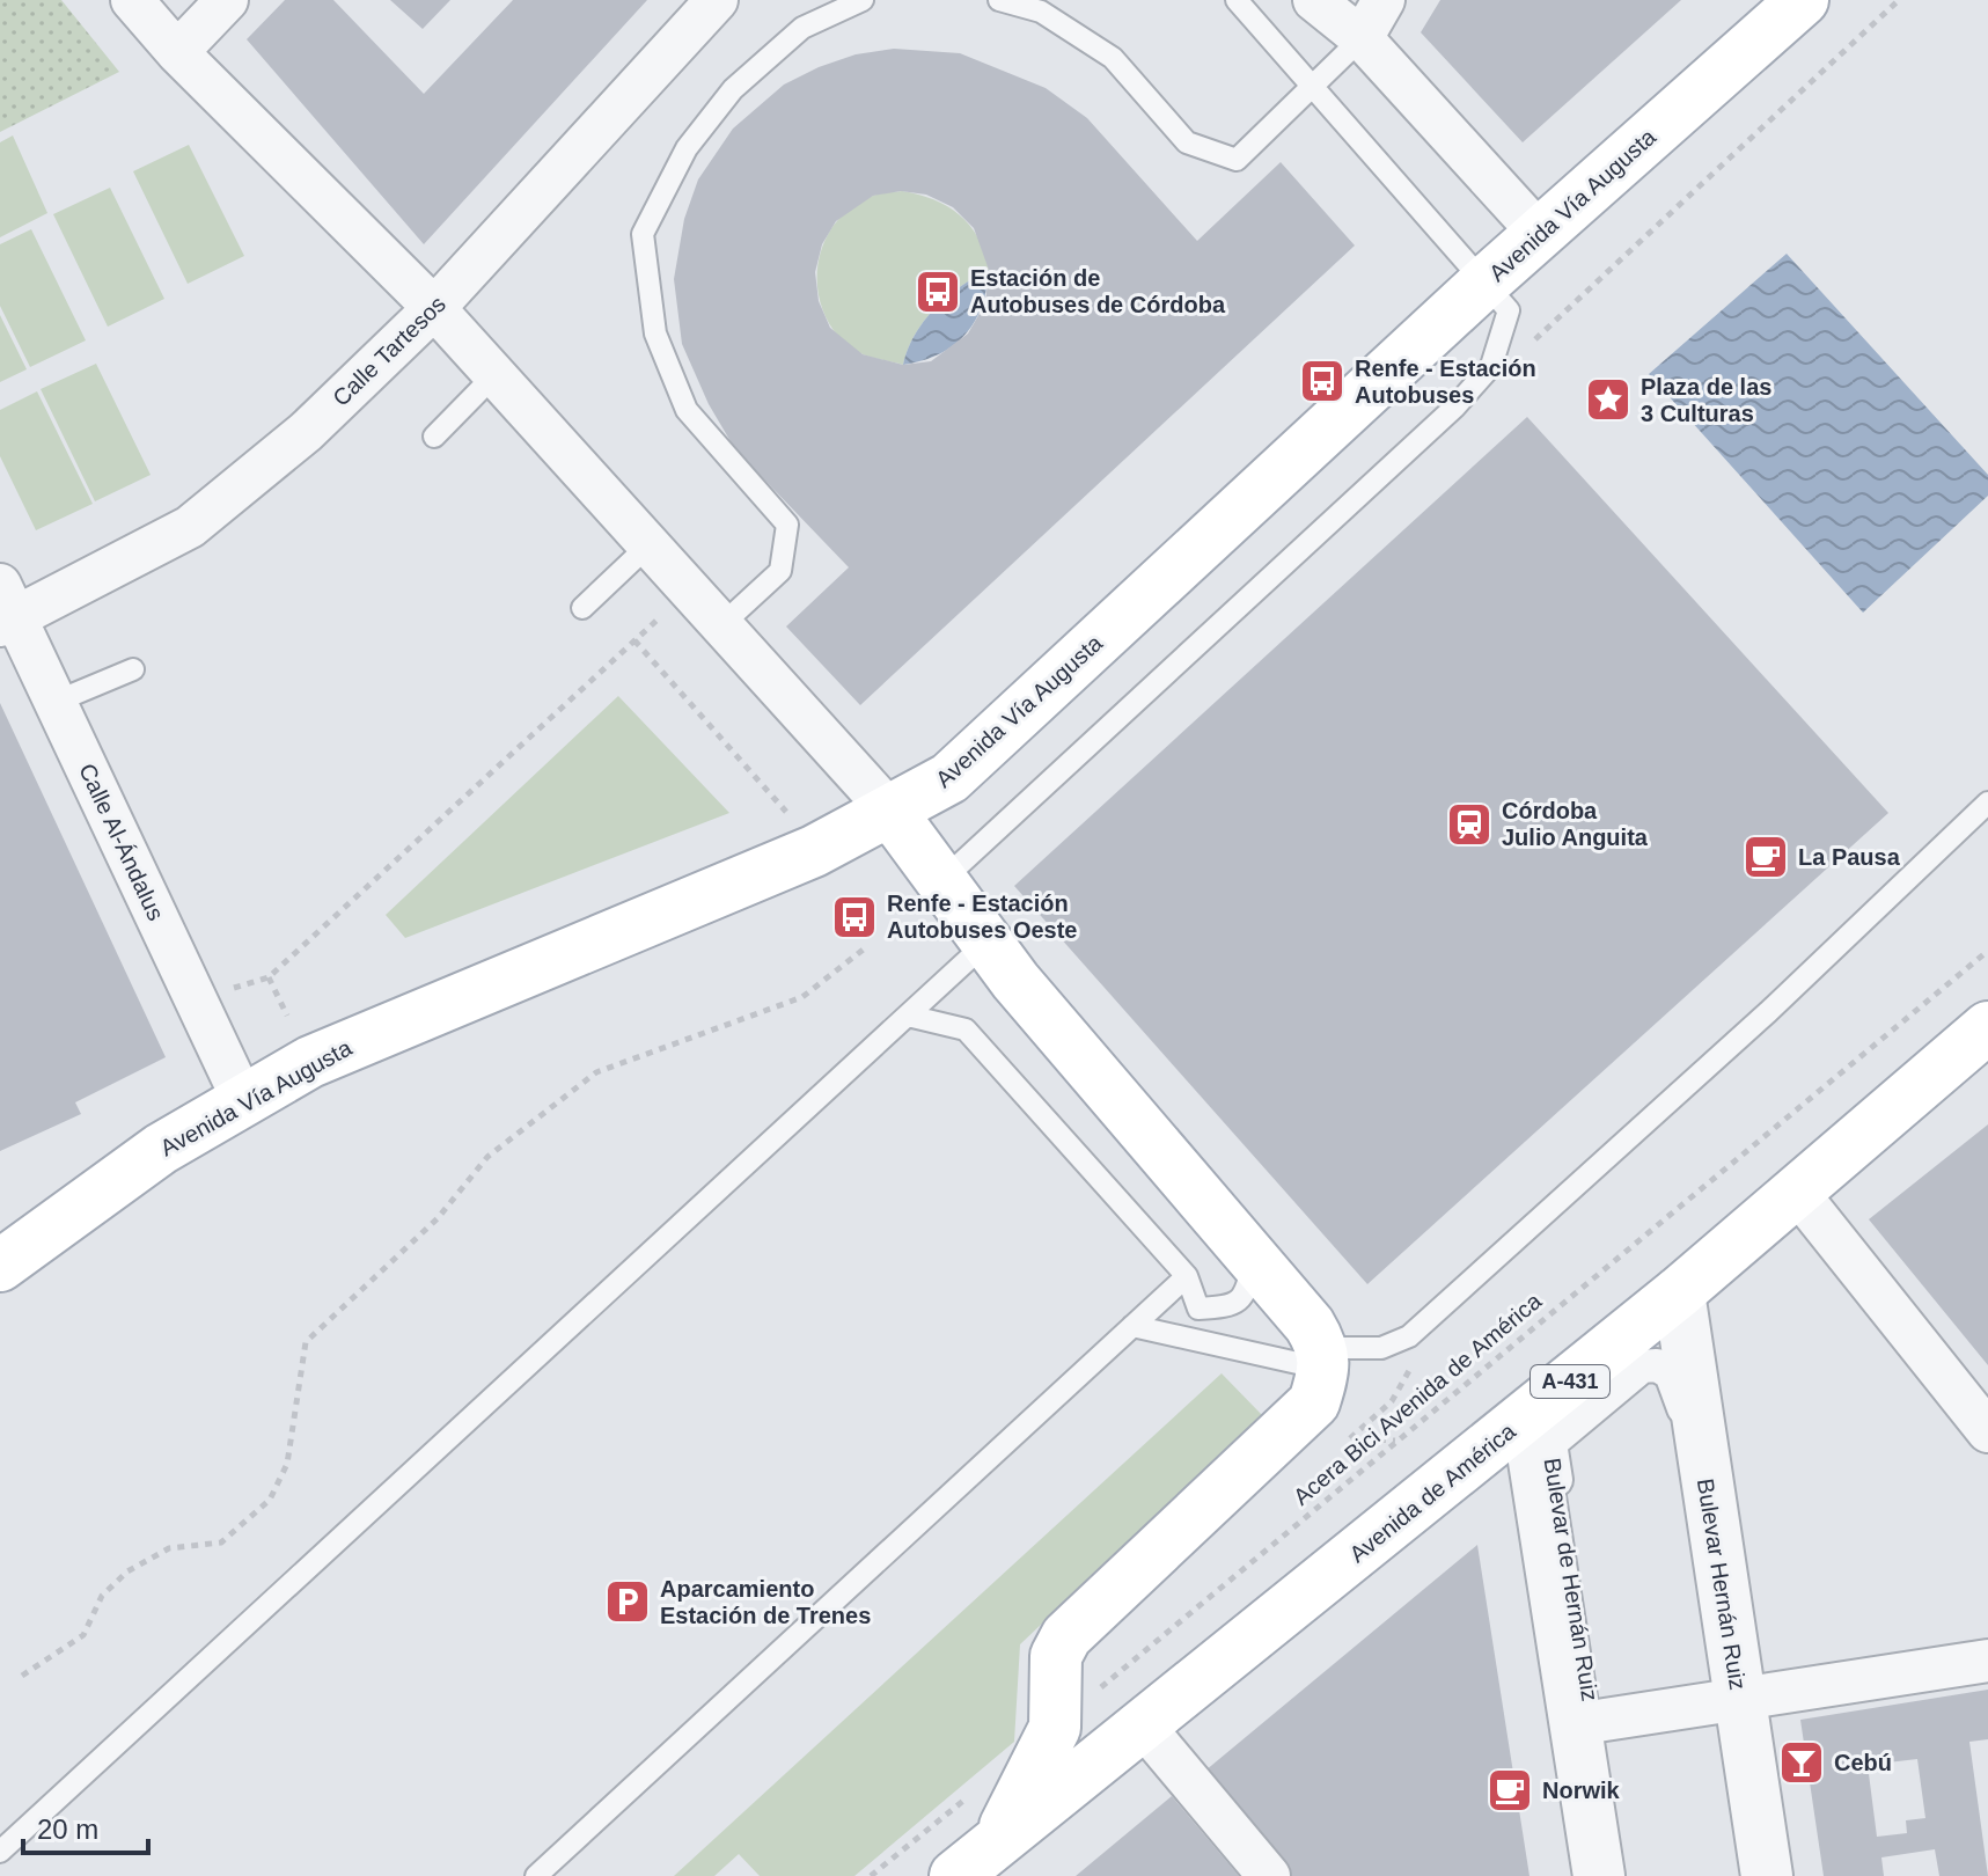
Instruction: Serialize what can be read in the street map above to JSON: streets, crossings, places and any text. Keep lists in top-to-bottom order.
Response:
{
  "streets": {
    "main road": ["Avenida Vía Augusta", "A-431", "Avenida de América"],
    "street": [
      "Calle Tartesos",
      "Calle Al-Ándalus",
      "Bulevar de Hernán Ruiz",
      "Bulevar Hernán Ruiz"
    ],
    "path": ["Acera Bici Avenida de América"]
  },
  "crossings": [
    ["Avenida Vía Augusta", "Calle Al-Ándalus"],
    ["Calle Tartesos", "Calle Al-Ándalus"],
    ["Acera Bici Avenida de América", "Avenida de América"],
    ["Avenida de América", "Bulevar Hernán Ruiz"],
    ["Bulevar de Hernán Ruiz", "Bulevar Hernán Ruiz"]
  ],
  "places": {
    "bus stop": ["Estación de Autobuses de Córdoba", "Renfe - Estación Autobuses", "Renfe - Estación Autobuses Oeste"],
    "place": ["Plaza de las 3 Culturas"],
    "station": ["Córdoba Julio Anguita"],
    "cafe": ["La Pausa", "Norwik"],
    "parking": ["Aparcamiento Estación de Trenes"],
    "bar": ["Cebú"]
  },
  "scale_bar": "20 m"
}
